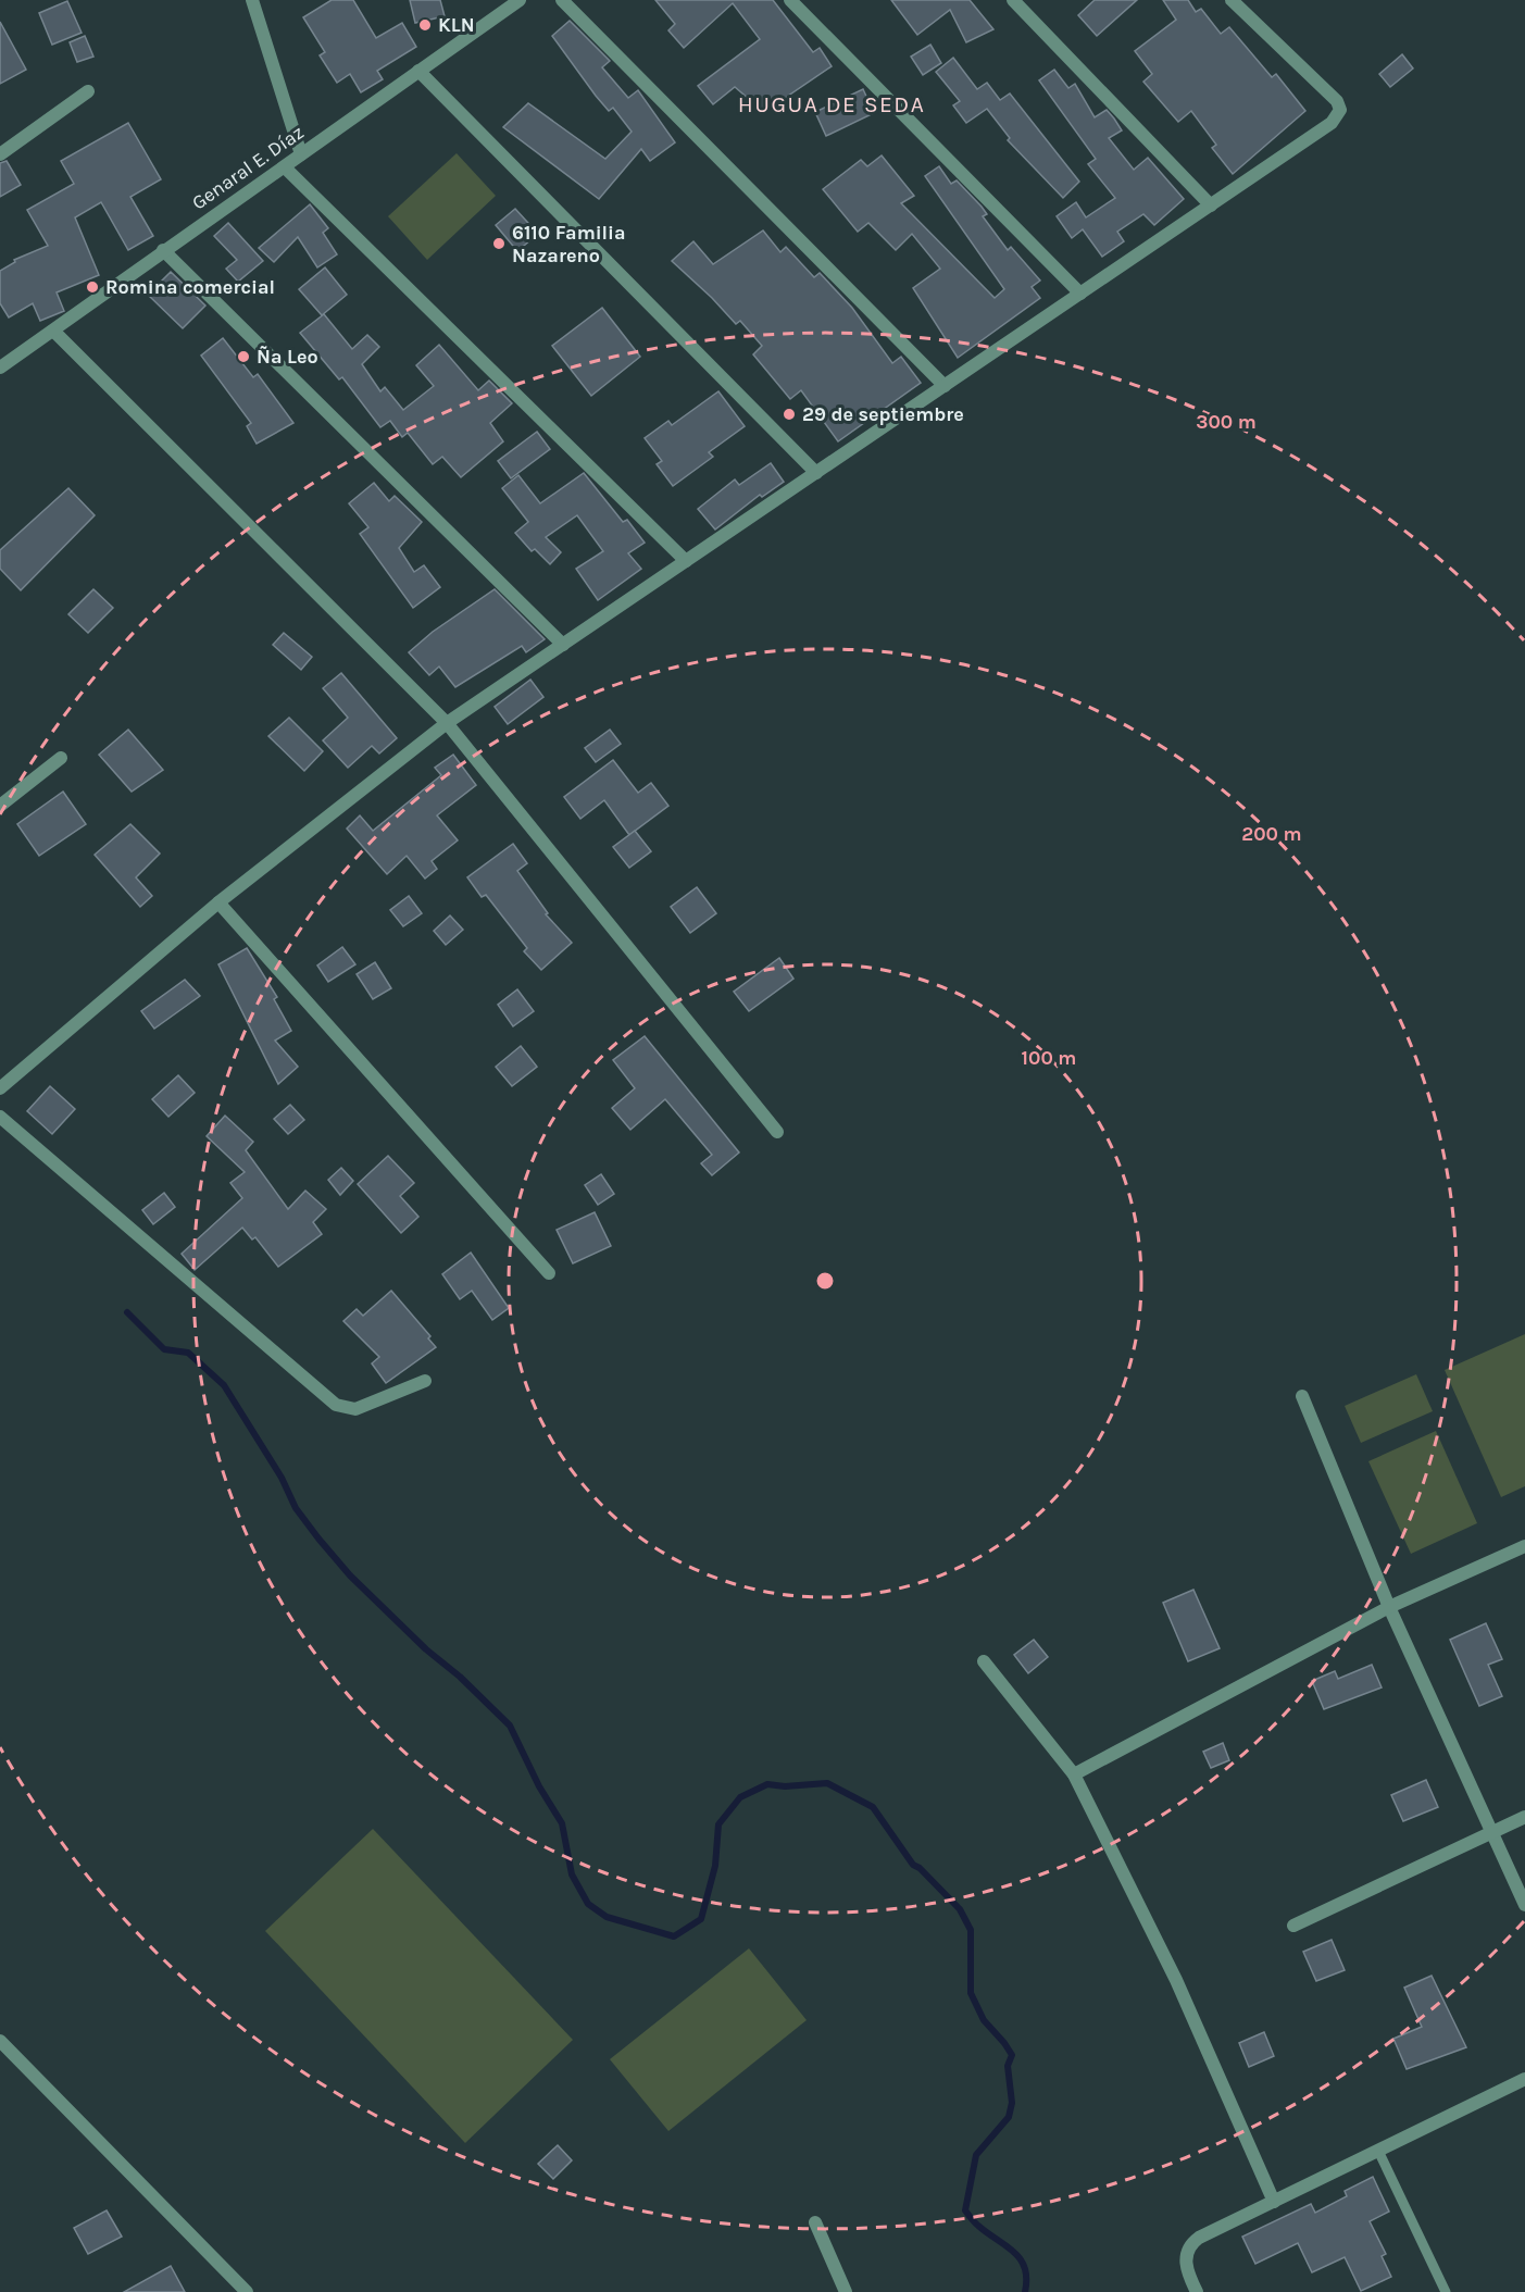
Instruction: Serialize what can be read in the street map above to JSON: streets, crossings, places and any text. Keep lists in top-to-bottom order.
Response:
{
  "streets": {
    "street": ["Genaral E. Díaz"]
  },
  "districts": ["HUGUA DE SEDA"],
  "places": [
    "KLN",
    "6110 Familia Nazareno",
    "Romina comercial",
    "Ña Leo",
    "29 de septiembre"
  ],
  "rings": ["300 m", "200 m", "100 m"]
}
